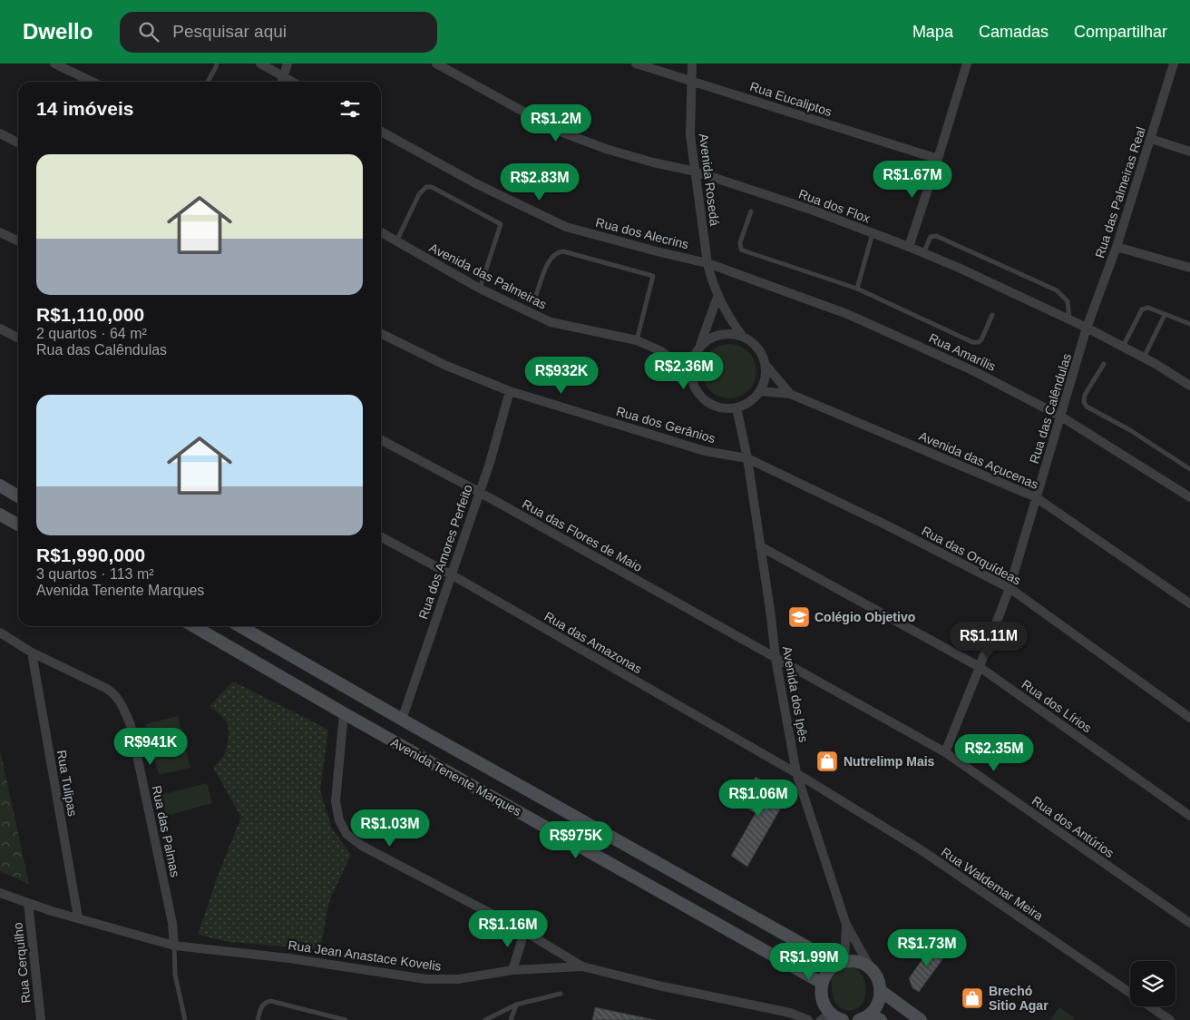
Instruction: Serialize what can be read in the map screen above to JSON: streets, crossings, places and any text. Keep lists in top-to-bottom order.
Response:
{
  "streets": {
    "main road": ["Avenida Tenente Marques"],
    "street": [
      "Rua Eucaliptos",
      "Avenida Rosedá",
      "Rua das Palmeiras Real",
      "Rua dos Flox",
      "Rua dos Alecrins",
      "Avenida das Palmeiras",
      "Rua Amarílis",
      "Rua das Calêndulas",
      "Rua dos Gerânios",
      "Avenida das Açucenas",
      "Rua das Flores de Maio",
      "Rua dos Amores Perfeito",
      "Rua das Orquídeas",
      "Rua das Amazonas",
      "Avenida dos Ipês",
      "Rua dos Lírios",
      "Rua Tulipas",
      "Rua dos Antúrios",
      "Rua das Palmas",
      "Rua Waldemar Meira",
      "Rua Jean Anastace Kovelis",
      "Rua Cerquilho"
    ]
  },
  "crossings": [
    ["Rua Eucaliptos", "Avenida Rosedá"],
    ["Avenida Rosedá", "Rua dos Flox"],
    ["Avenida Rosedá", "Rua dos Alecrins"],
    ["Avenida Rosedá", "Avenida das Palmeiras"],
    ["Avenida Rosedá", "Rua Amarílis"],
    ["Avenida Rosedá", "Avenida das Açucenas"],
    ["Avenida Rosedá", "Avenida dos Ipês"],
    ["Rua das Palmeiras Real", "Rua dos Flox"],
    ["Rua das Palmeiras Real", "Rua das Calêndulas"],
    ["Rua dos Flox", "Rua das Calêndulas"],
    ["Rua dos Alecrins", "Rua Amarílis"],
    ["Avenida das Palmeiras", "Avenida das Açucenas"],
    ["Avenida das Palmeiras", "Avenida dos Ipês"],
    ["Rua Amarílis", "Rua das Calêndulas"],
    ["Rua das Calêndulas", "Avenida das Açucenas"],
    ["Rua das Calêndulas", "Rua das Orquídeas"],
    ["Rua das Calêndulas", "Rua dos Lírios"],
    ["Rua das Calêndulas", "Rua dos Antúrios"],
    ["Rua dos Gerânios", "Rua dos Amores Perfeito"],
    ["Rua dos Gerânios", "Rua das Orquídeas"],
    ["Rua dos Gerânios", "Avenida dos Ipês"],
    ["Avenida das Açucenas", "Avenida dos Ipês"],
    ["Rua das Flores de Maio", "Rua dos Amores Perfeito"],
    ["Rua das Flores de Maio", "Avenida dos Ipês"],
    ["Rua das Flores de Maio", "Rua dos Antúrios"],
    ["Rua dos Amores Perfeito", "Rua das Amazonas"],
    ["Rua dos Amores Perfeito", "Avenida Tenente Marques"],
    ["Rua das Orquídeas", "Avenida dos Ipês"],
    ["Rua das Amazonas", "Avenida dos Ipês"],
    ["Rua das Amazonas", "Rua Waldemar Meira"],
    ["Avenida dos Ipês", "Rua dos Lírios"],
    ["Avenida dos Ipês", "Avenida Tenente Marques"],
    ["Avenida dos Ipês", "Rua dos Antúrios"],
    ["Avenida dos Ipês", "Rua Waldemar Meira"],
    ["Rua Tulipas", "Rua das Palmas"],
    ["Rua Tulipas", "Rua Jean Anastace Kovelis"],
    ["Rua das Palmas", "Rua Jean Anastace Kovelis"],
    ["Rua Jean Anastace Kovelis", "Rua Cerquilho"]
  ],
  "places": {
    "school or university": ["Colégio Objetivo"],
    "shop": ["Nutrelimp Mais", "Brechó Sitio Agar"]
  },
  "page": {
    "header": "Dwello",
    "search": "Pesquisar aqui",
    "nav": ["Mapa", "Camadas", "Compartilhar"],
    "heading": "14 imóveis",
    "price": [
      "R$1.2M",
      "R$1.67M",
      "R$2.83M",
      "R$2.36M",
      "R$932K",
      "R$1.11M",
      "R$941K",
      "R$2.35M",
      "R$1.06M",
      "R$1.03M",
      "R$975K",
      "R$1.16M",
      "R$1.73M",
      "R$1.99M"
    ],
    "list": [
      {
        "name": "R$1,110,000",
        "note": "2 quartos · 64 m² · Rua das Calêndulas"
      },
      {
        "name": "R$1,990,000",
        "note": "3 quartos · 113 m² · Avenida Tenente Marques"
      }
    ]
  }
}
